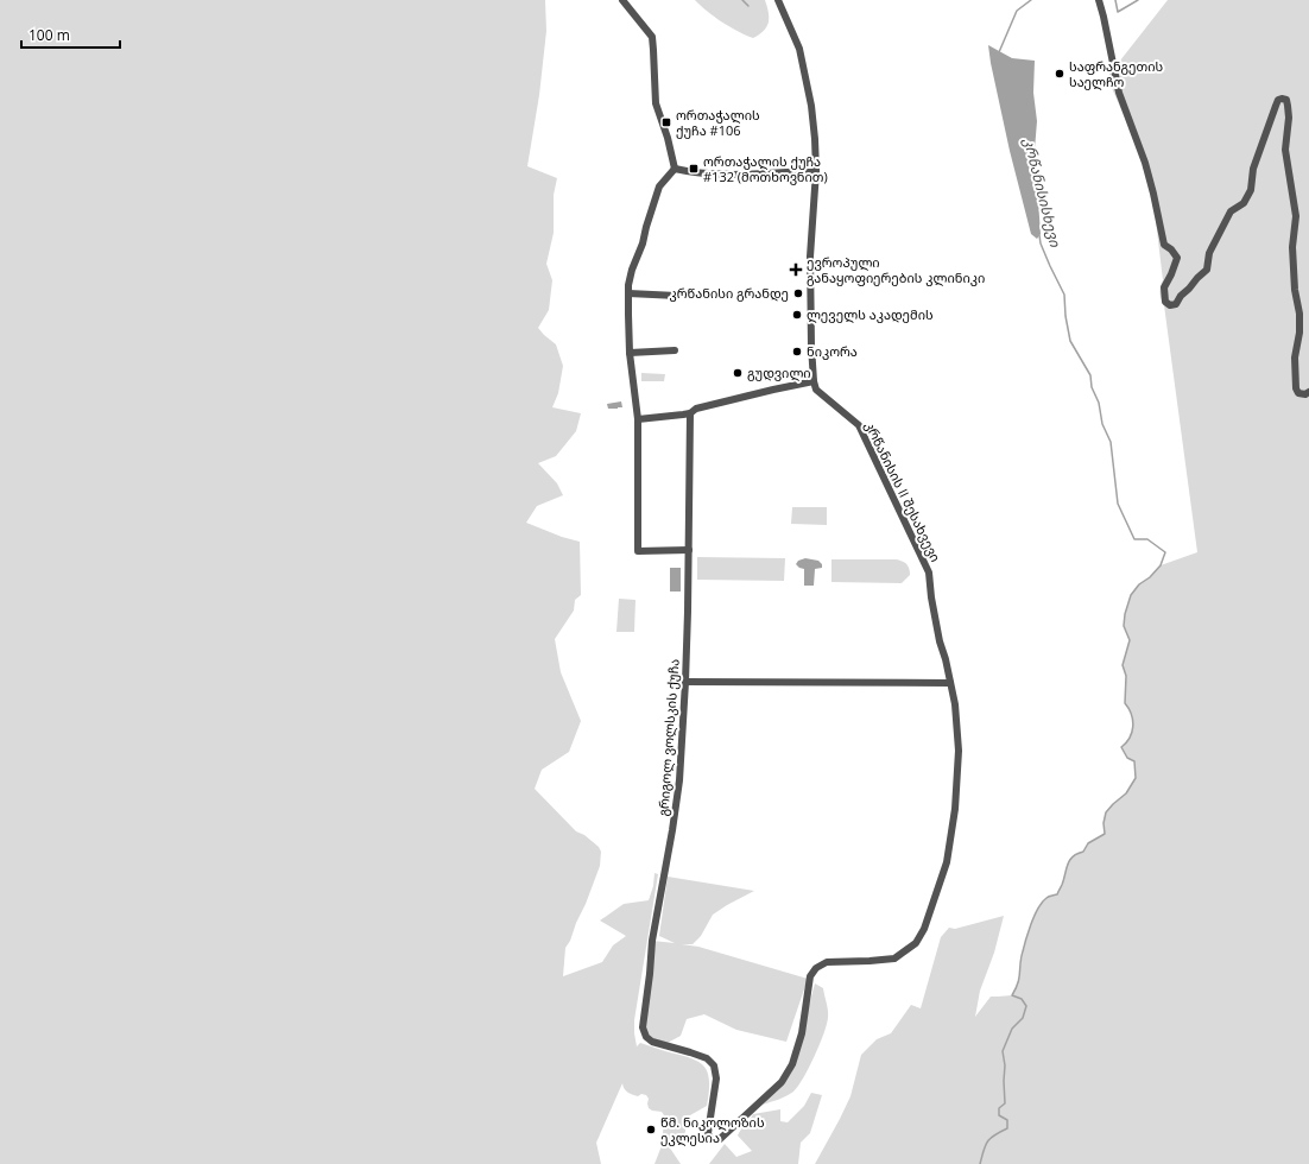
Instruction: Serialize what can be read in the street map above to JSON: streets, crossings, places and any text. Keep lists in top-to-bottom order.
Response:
{
  "streets": {
    "street": ["კრწანისის II შესახვევი", "გრიგოლ ვოლსკის ქუჩა"]
  },
  "crossings": [
    ["კრწანისის II შესახვევი", "გრიგოლ ვოლსკის ქუჩა"]
  ],
  "water": ["კრწანისისხევი"],
  "places": {
    "other": [
      "საფრანგეთის საელჩო",
      "კრწანისი გრანდე",
      "ლეველს აკადემის",
      "ნიკორა",
      "გუდვილი",
      "წმ. ნიკოლოზის ეკლესია"
    ],
    "transit": ["ორთაჭალის ქუჩა #106", "ორთაჭალის ქუჩა #132 (მოთხოვნით)"],
    "health": ["ევროპული განაყოფიერების კლინიკი"]
  },
  "scale_bar": "100 m"
}
